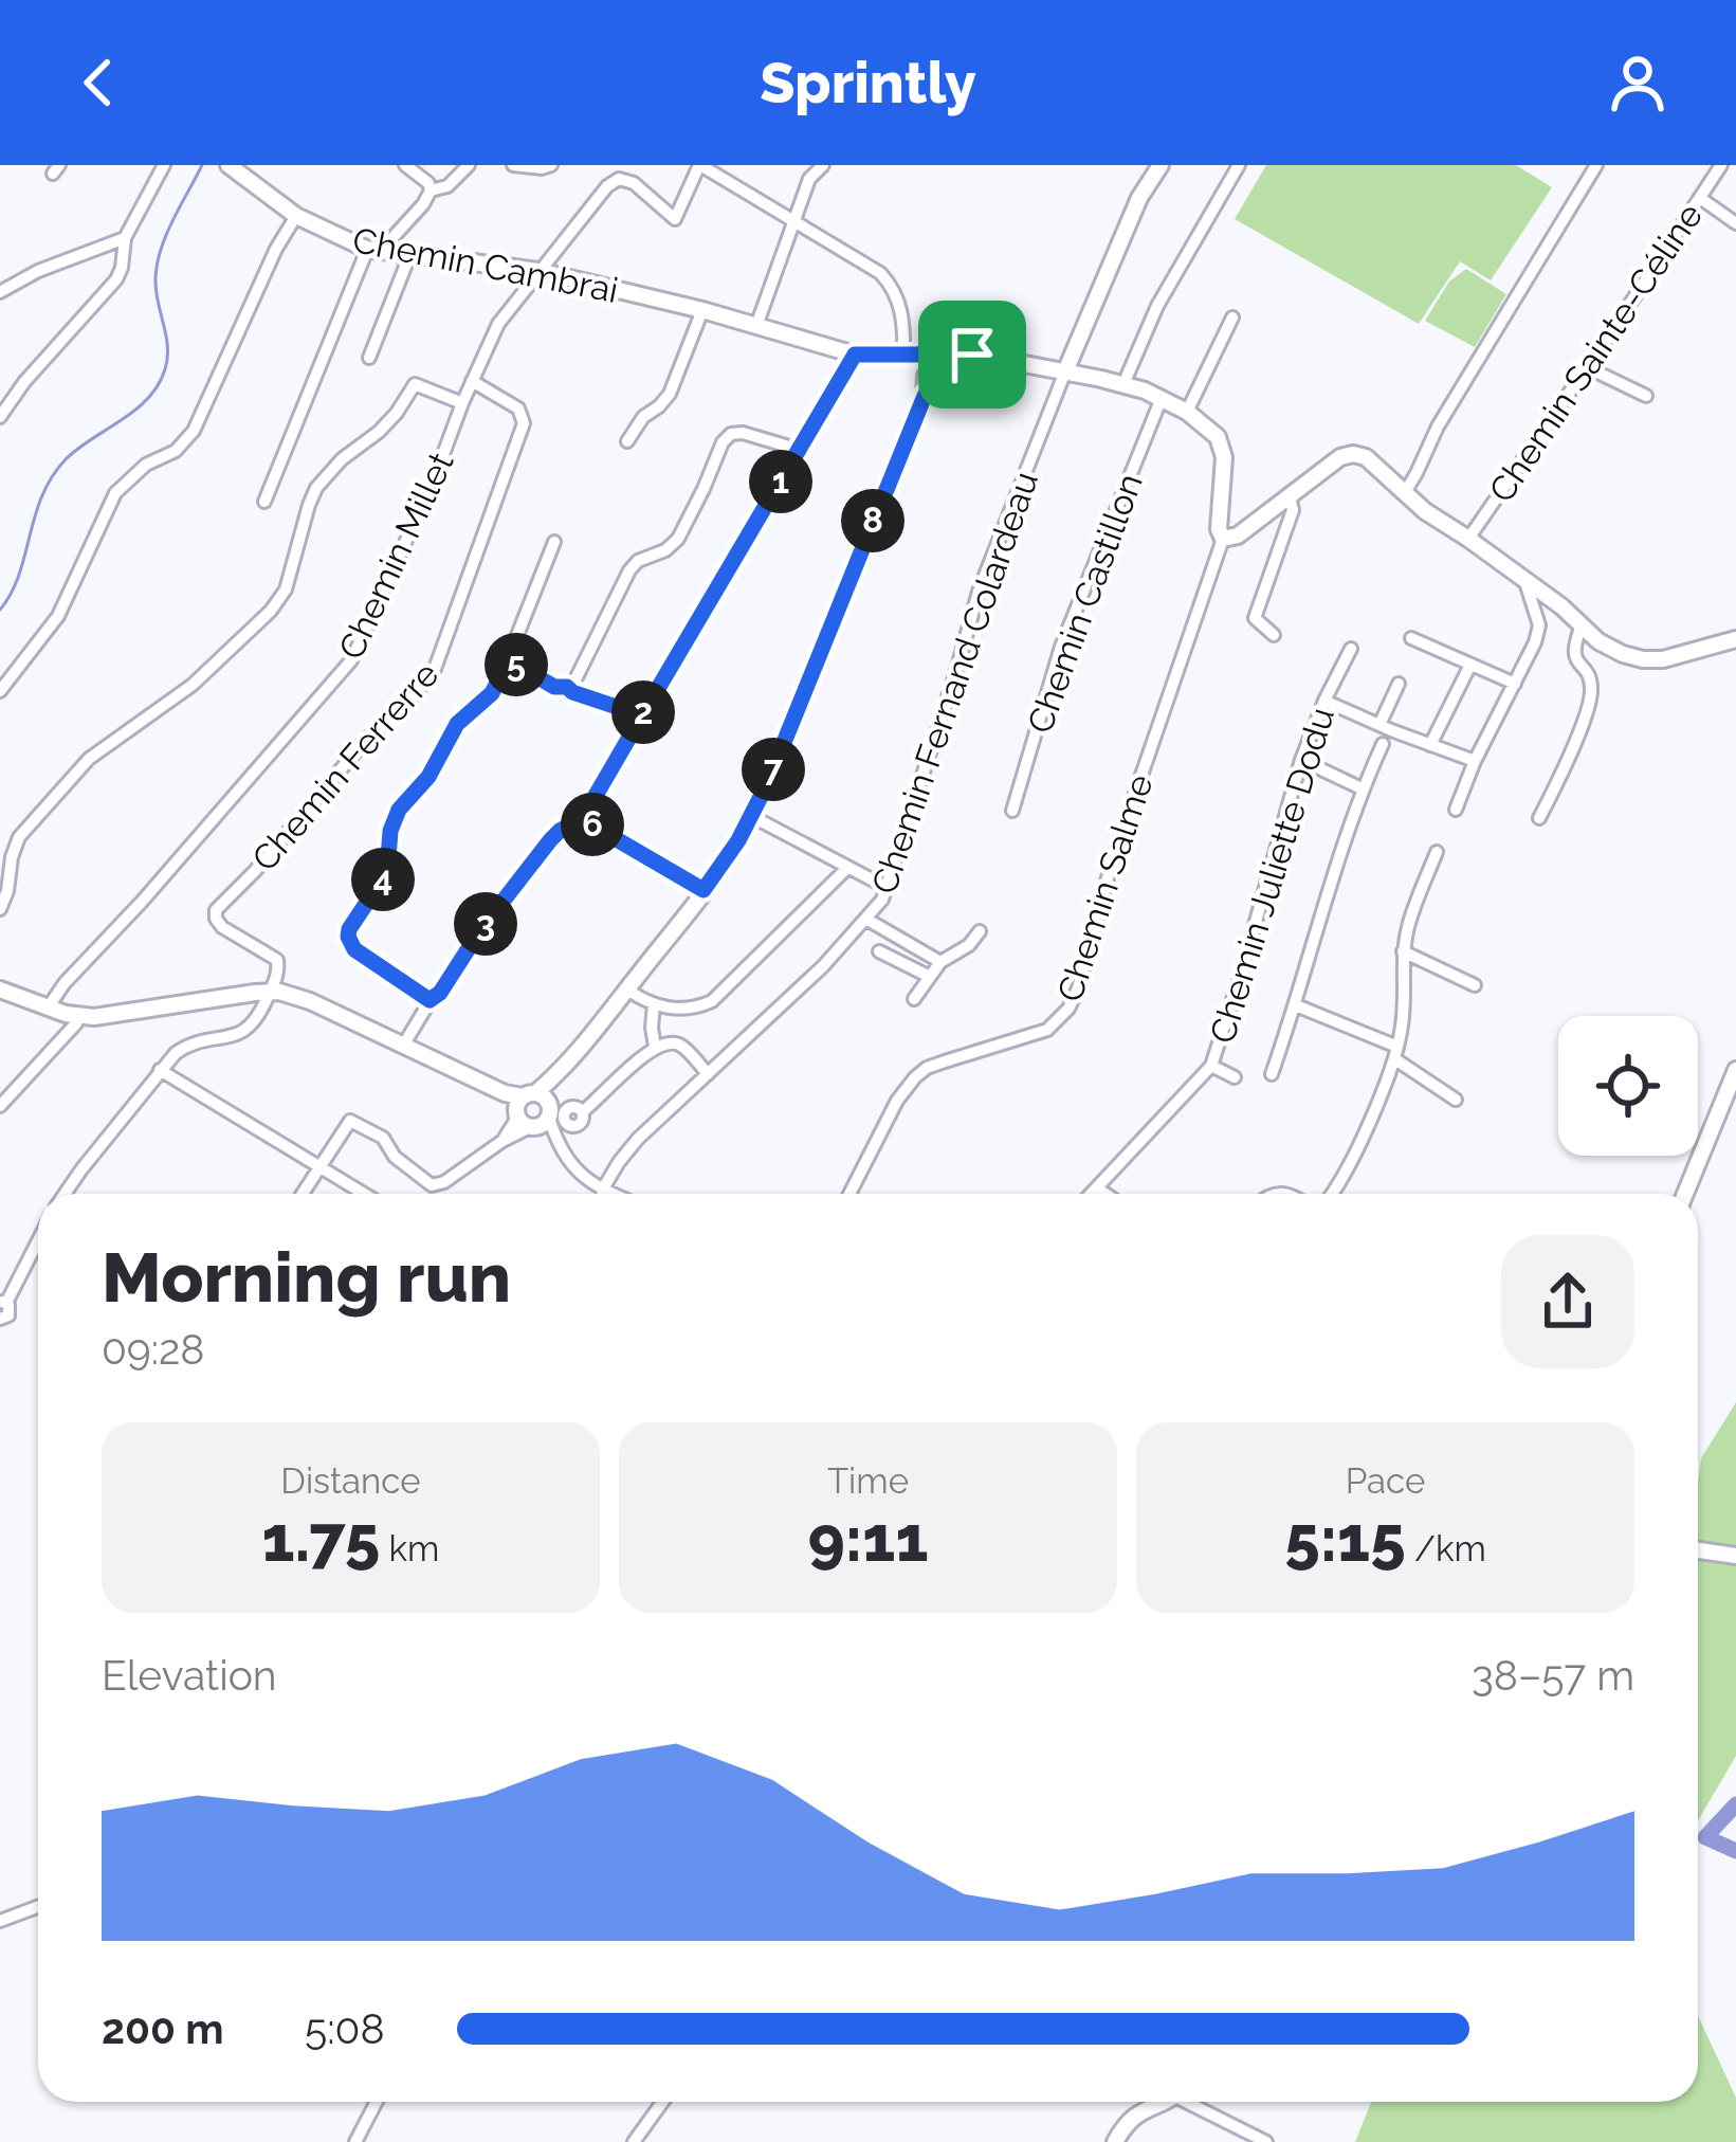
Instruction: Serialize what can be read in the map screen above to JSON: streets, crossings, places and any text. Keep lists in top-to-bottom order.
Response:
{
  "streets": {
    "main road": ["Chemin Cambrai"],
    "street": [
      "Chemin Sainte-Céline",
      "Chemin Millet",
      "Chemin Castillon",
      "Chemin Fernand Colardeau",
      "Chemin Ferrerre",
      "Chemin Juliette Dodu",
      "Chemin Salme"
    ]
  },
  "crossings": [
    ["Chemin Cambrai", "Chemin Millet"],
    ["Chemin Cambrai", "Chemin Castillon"],
    ["Chemin Cambrai", "Chemin Fernand Colardeau"],
    ["Chemin Millet", "Chemin Ferrerre"]
  ],
  "page": {
    "header": "Sprintly",
    "pins": [
      "1",
      "8",
      "5",
      "2",
      "7",
      "6",
      "4",
      "3"
    ],
    "heading": ["Morning run", "09:28"],
    "stats": [
      ["Distance", "1.75 km"],
      ["Time", "9:11"],
      ["Pace", "5:15 /km"]
    ],
    "chart": ["Elevation", "38–57 m"],
    "list": [
      {
        "name": "200 m",
        "note": "5:08"
      }
    ]
  }
}
